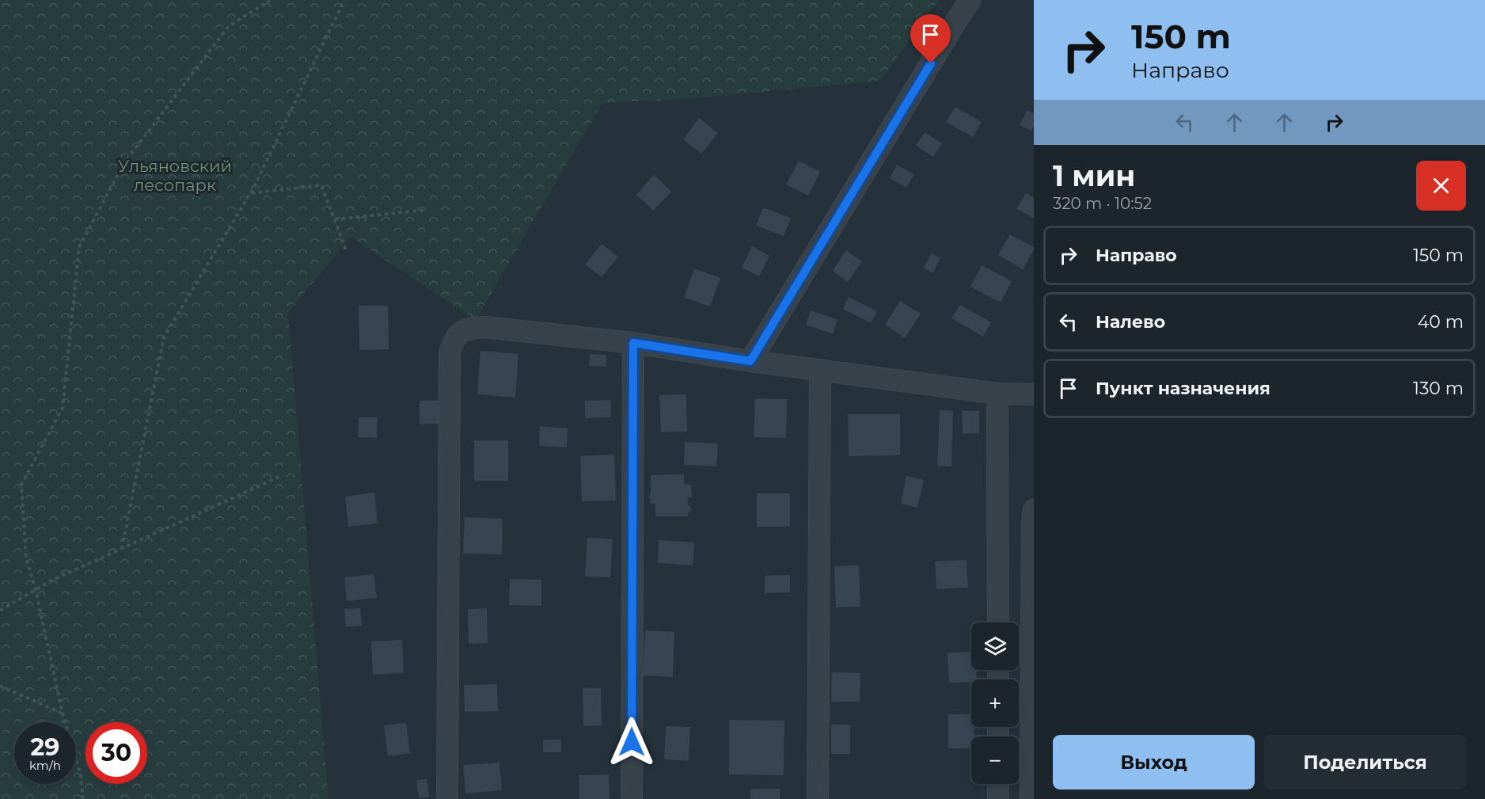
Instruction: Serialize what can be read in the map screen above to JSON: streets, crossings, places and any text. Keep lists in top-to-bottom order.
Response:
{
  "parks": ["Ульяновский лесопарк"],
  "page": {
    "turn": ["150 m", "Направо"],
    "heading": ["1 мин", "320 m · 10:52"],
    "list": [
      {
        "name": "Направо",
        "value": "150 m"
      },
      {
        "name": "Налево",
        "value": "40 m"
      },
      {
        "name": "Пункт назначения",
        "value": "130 m"
      }
    ],
    "map_buttons": ["+", "−"],
    "speed": "29 km/h",
    "limit": "30",
    "buttons": ["Выход", "Поделиться"]
  }
}
